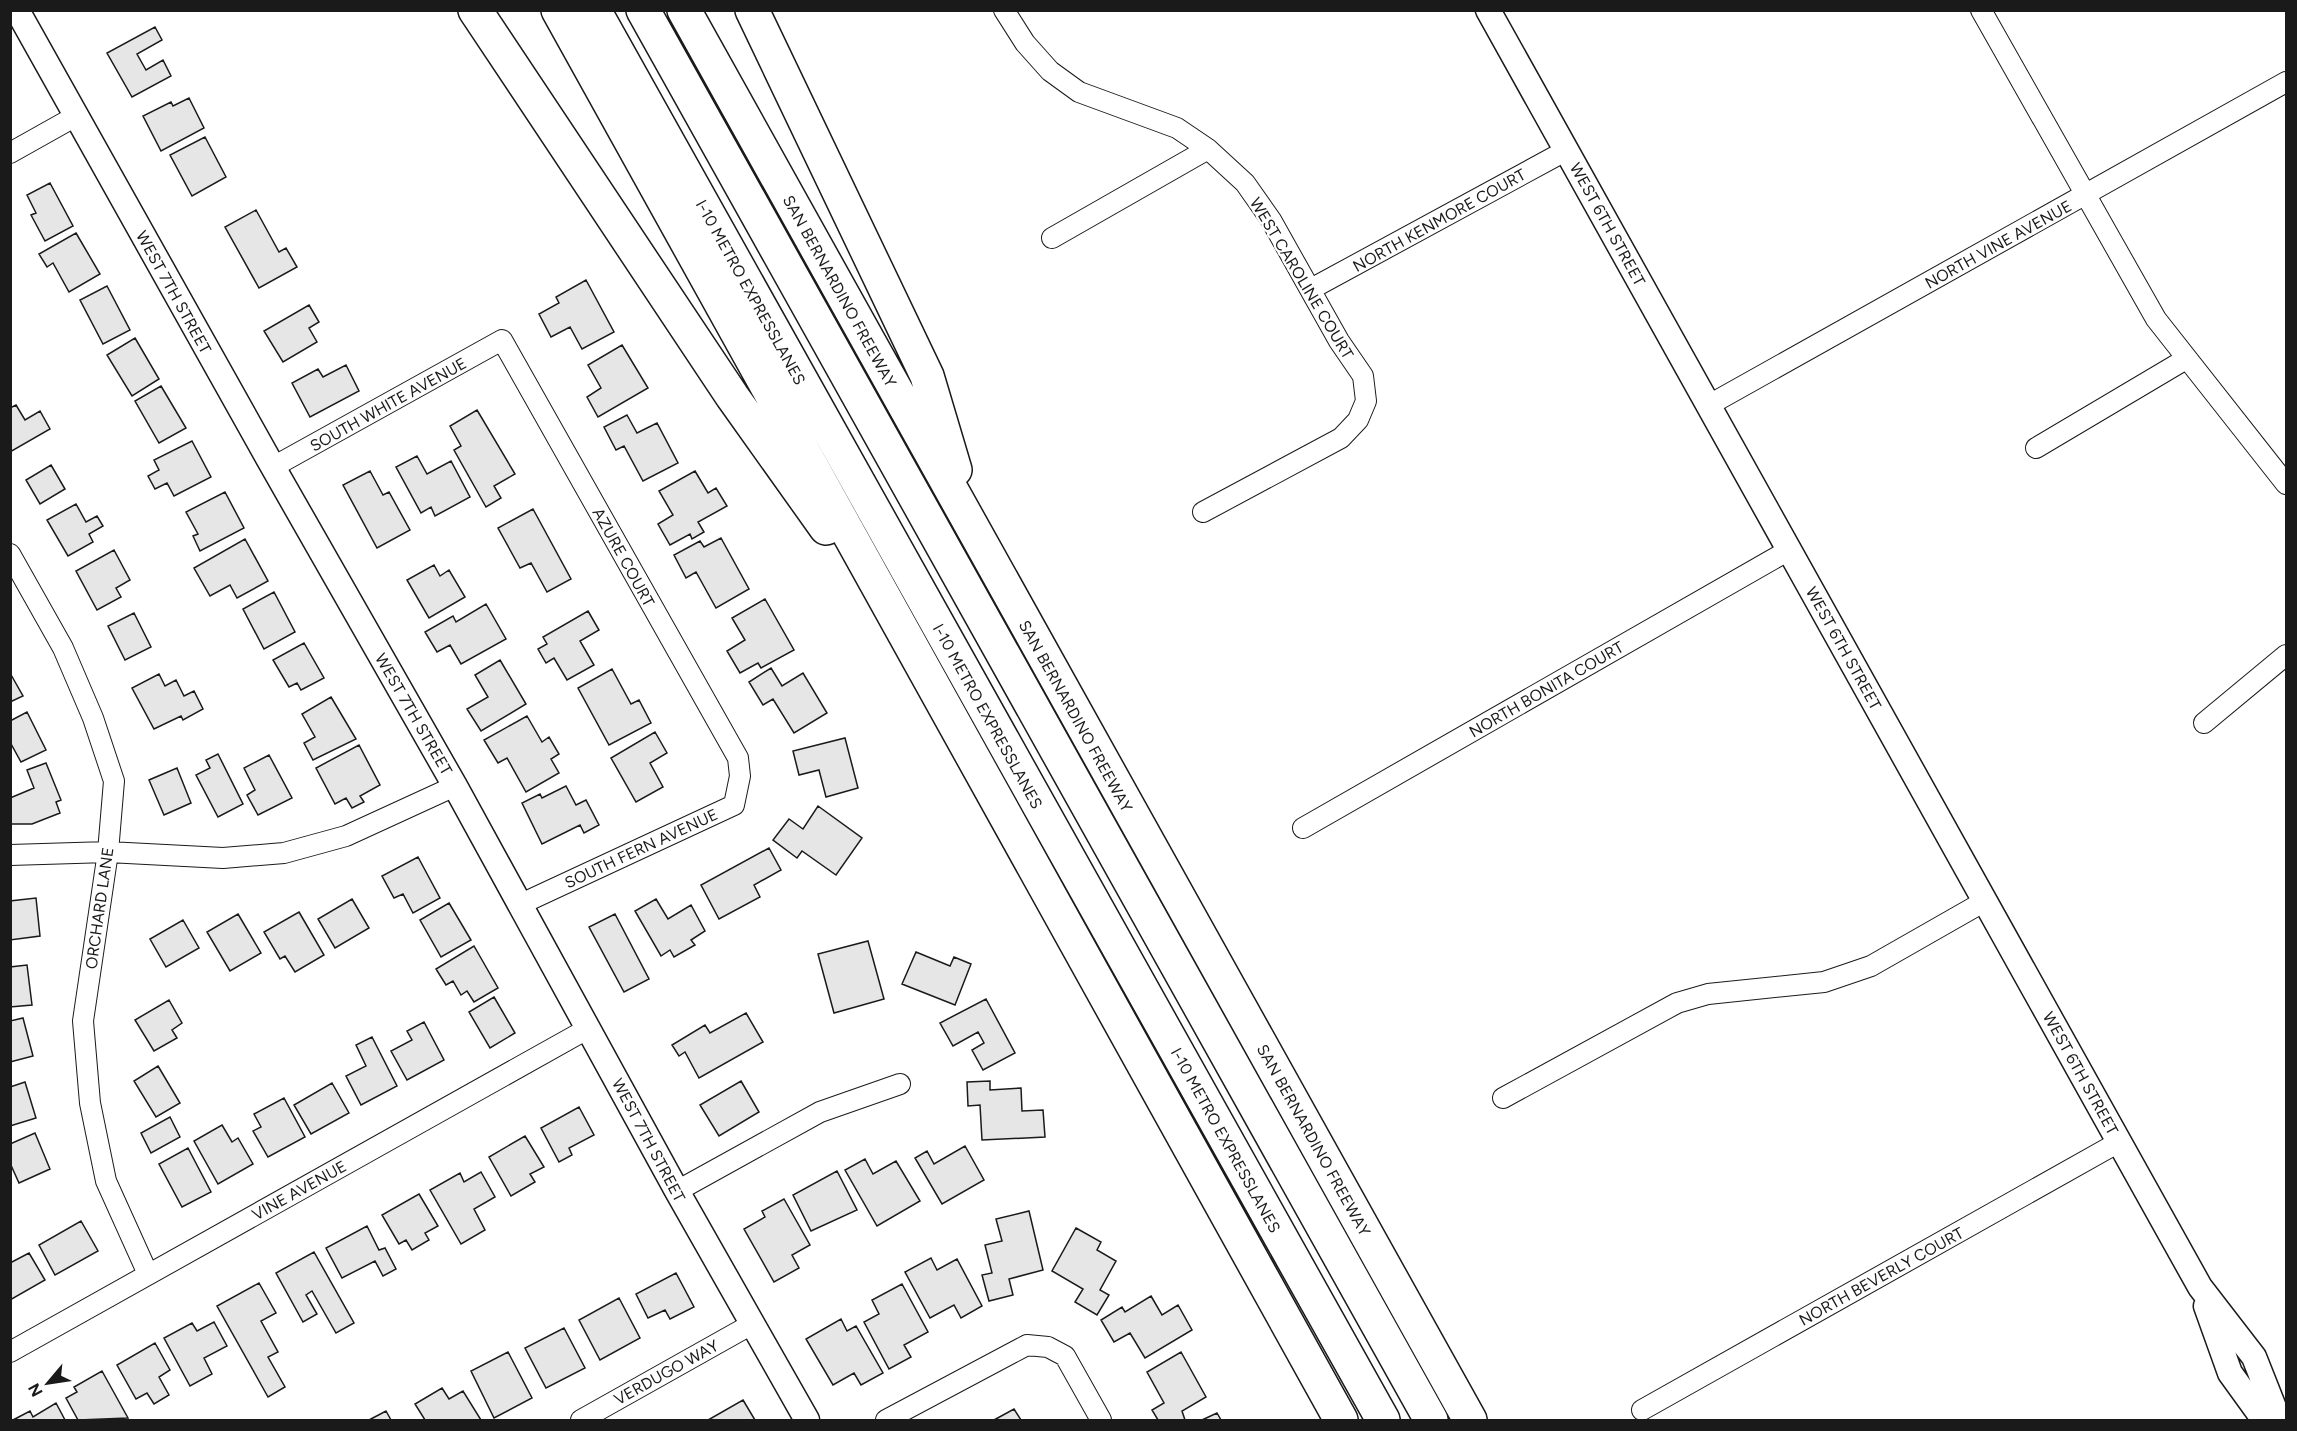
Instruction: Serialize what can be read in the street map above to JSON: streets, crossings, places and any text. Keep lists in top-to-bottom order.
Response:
{
  "streets": {
    "highway": ["SAN BERNARDINO FREEWAY", "I-10 METRO EXPRESSLANES"],
    "street": [
      "NORTH KENMORE COURT",
      "WEST 6TH STREET",
      "NORTH VINE AVENUE",
      "WEST CAROLINE COURT",
      "WEST 7TH STREET",
      "SOUTH WHITE AVENUE",
      "AZURE COURT",
      "NORTH BONITA COURT",
      "SOUTH FERN AVENUE",
      "ORCHARD LANE",
      "VINE AVENUE",
      "NORTH BEVERLY COURT",
      "VERDUGO WAY"
    ]
  },
  "crossings": [
    ["NORTH KENMORE COURT", "WEST 6TH STREET"],
    ["NORTH KENMORE COURT", "WEST CAROLINE COURT"],
    ["WEST 6TH STREET", "NORTH VINE AVENUE"],
    ["WEST 6TH STREET", "NORTH BONITA COURT"],
    ["WEST 6TH STREET", "NORTH BEVERLY COURT"],
    ["WEST 7TH STREET", "SOUTH WHITE AVENUE"],
    ["WEST 7TH STREET", "SOUTH FERN AVENUE"],
    ["WEST 7TH STREET", "VINE AVENUE"],
    ["WEST 7TH STREET", "VERDUGO WAY"],
    ["SOUTH WHITE AVENUE", "AZURE COURT"],
    ["AZURE COURT", "SOUTH FERN AVENUE"],
    ["ORCHARD LANE", "VINE AVENUE"]
  ],
  "north": "bottom left"
}
